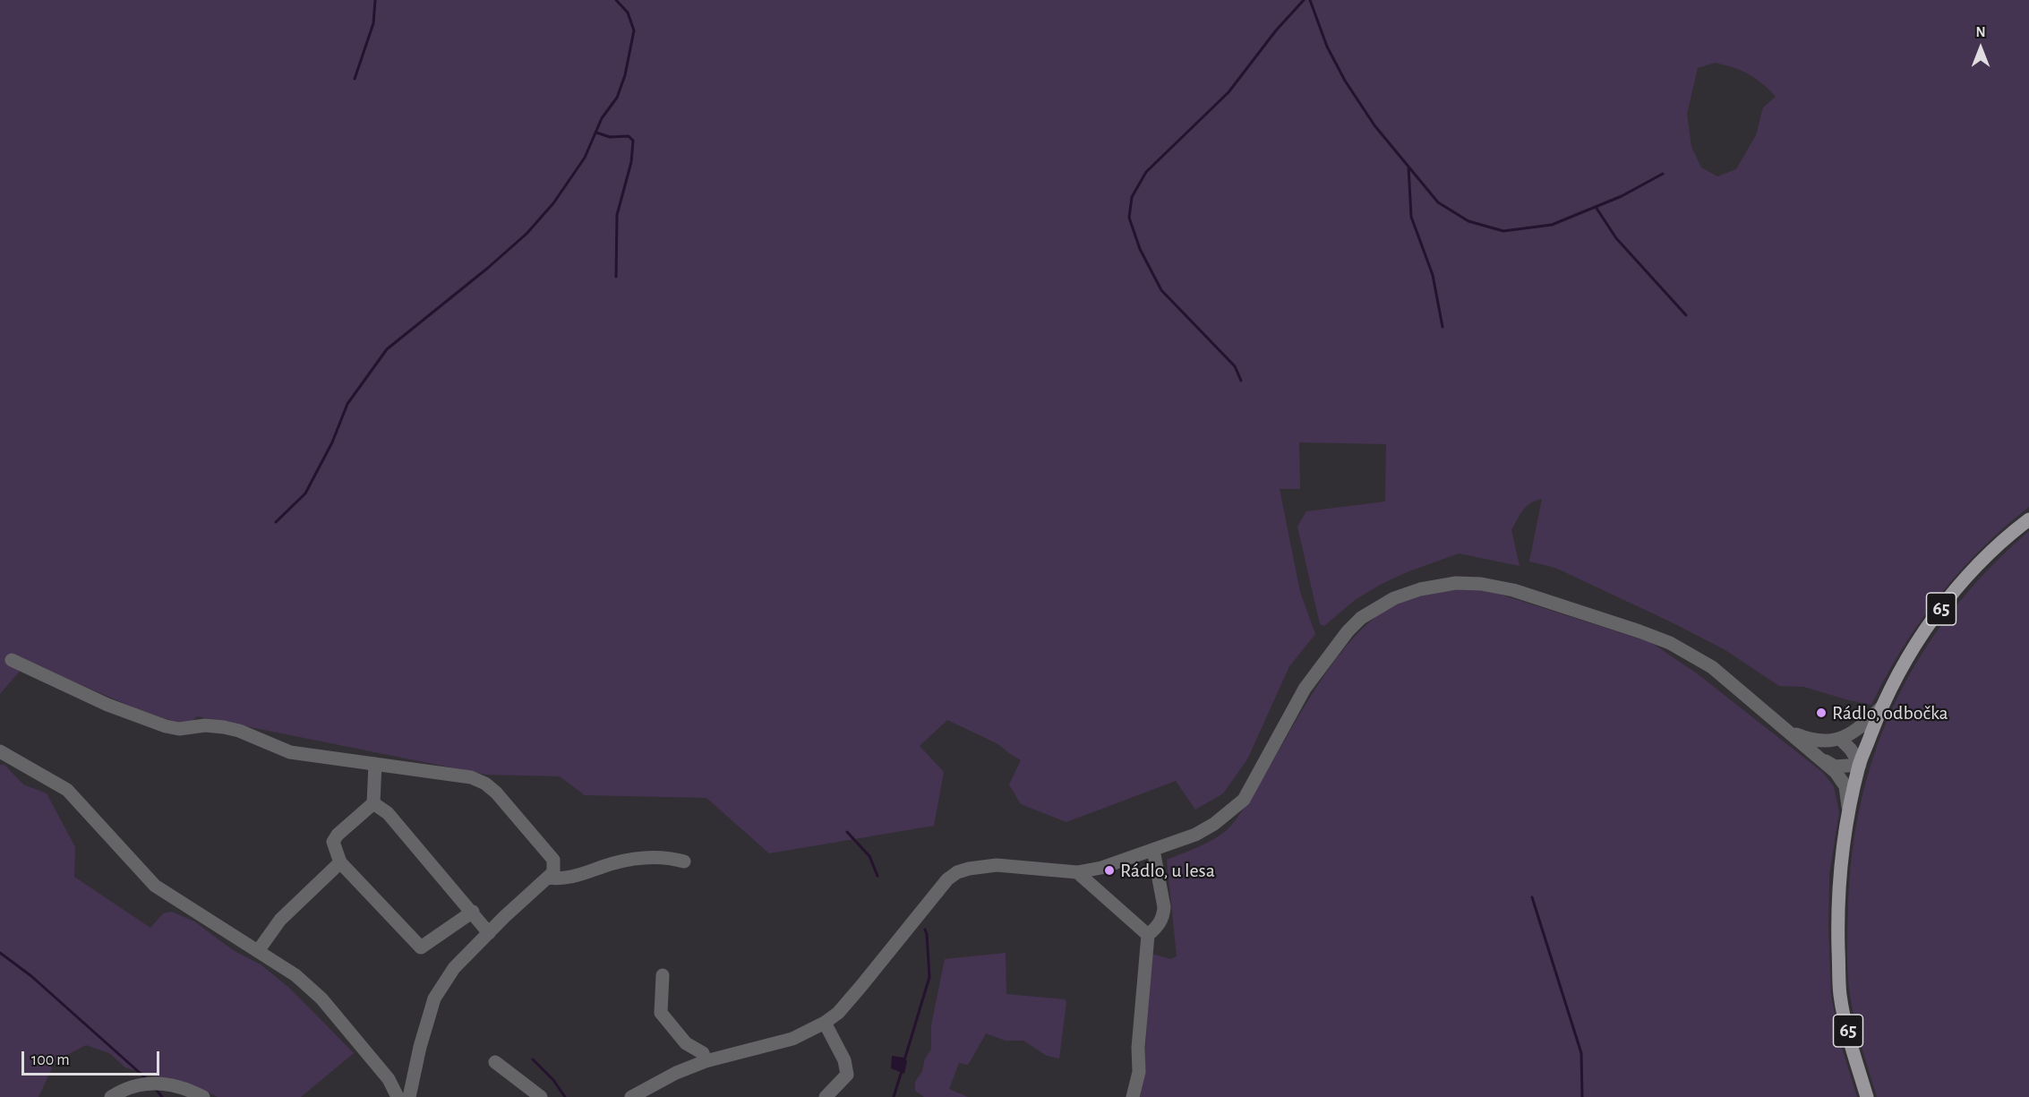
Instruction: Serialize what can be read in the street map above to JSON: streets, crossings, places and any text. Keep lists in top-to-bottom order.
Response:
{
  "streets": {
    "main road": ["65"]
  },
  "places": ["Rádlo, odbočka", "Rádlo, u lesa"],
  "scale_bar": "100 m",
  "north": "top"
}
